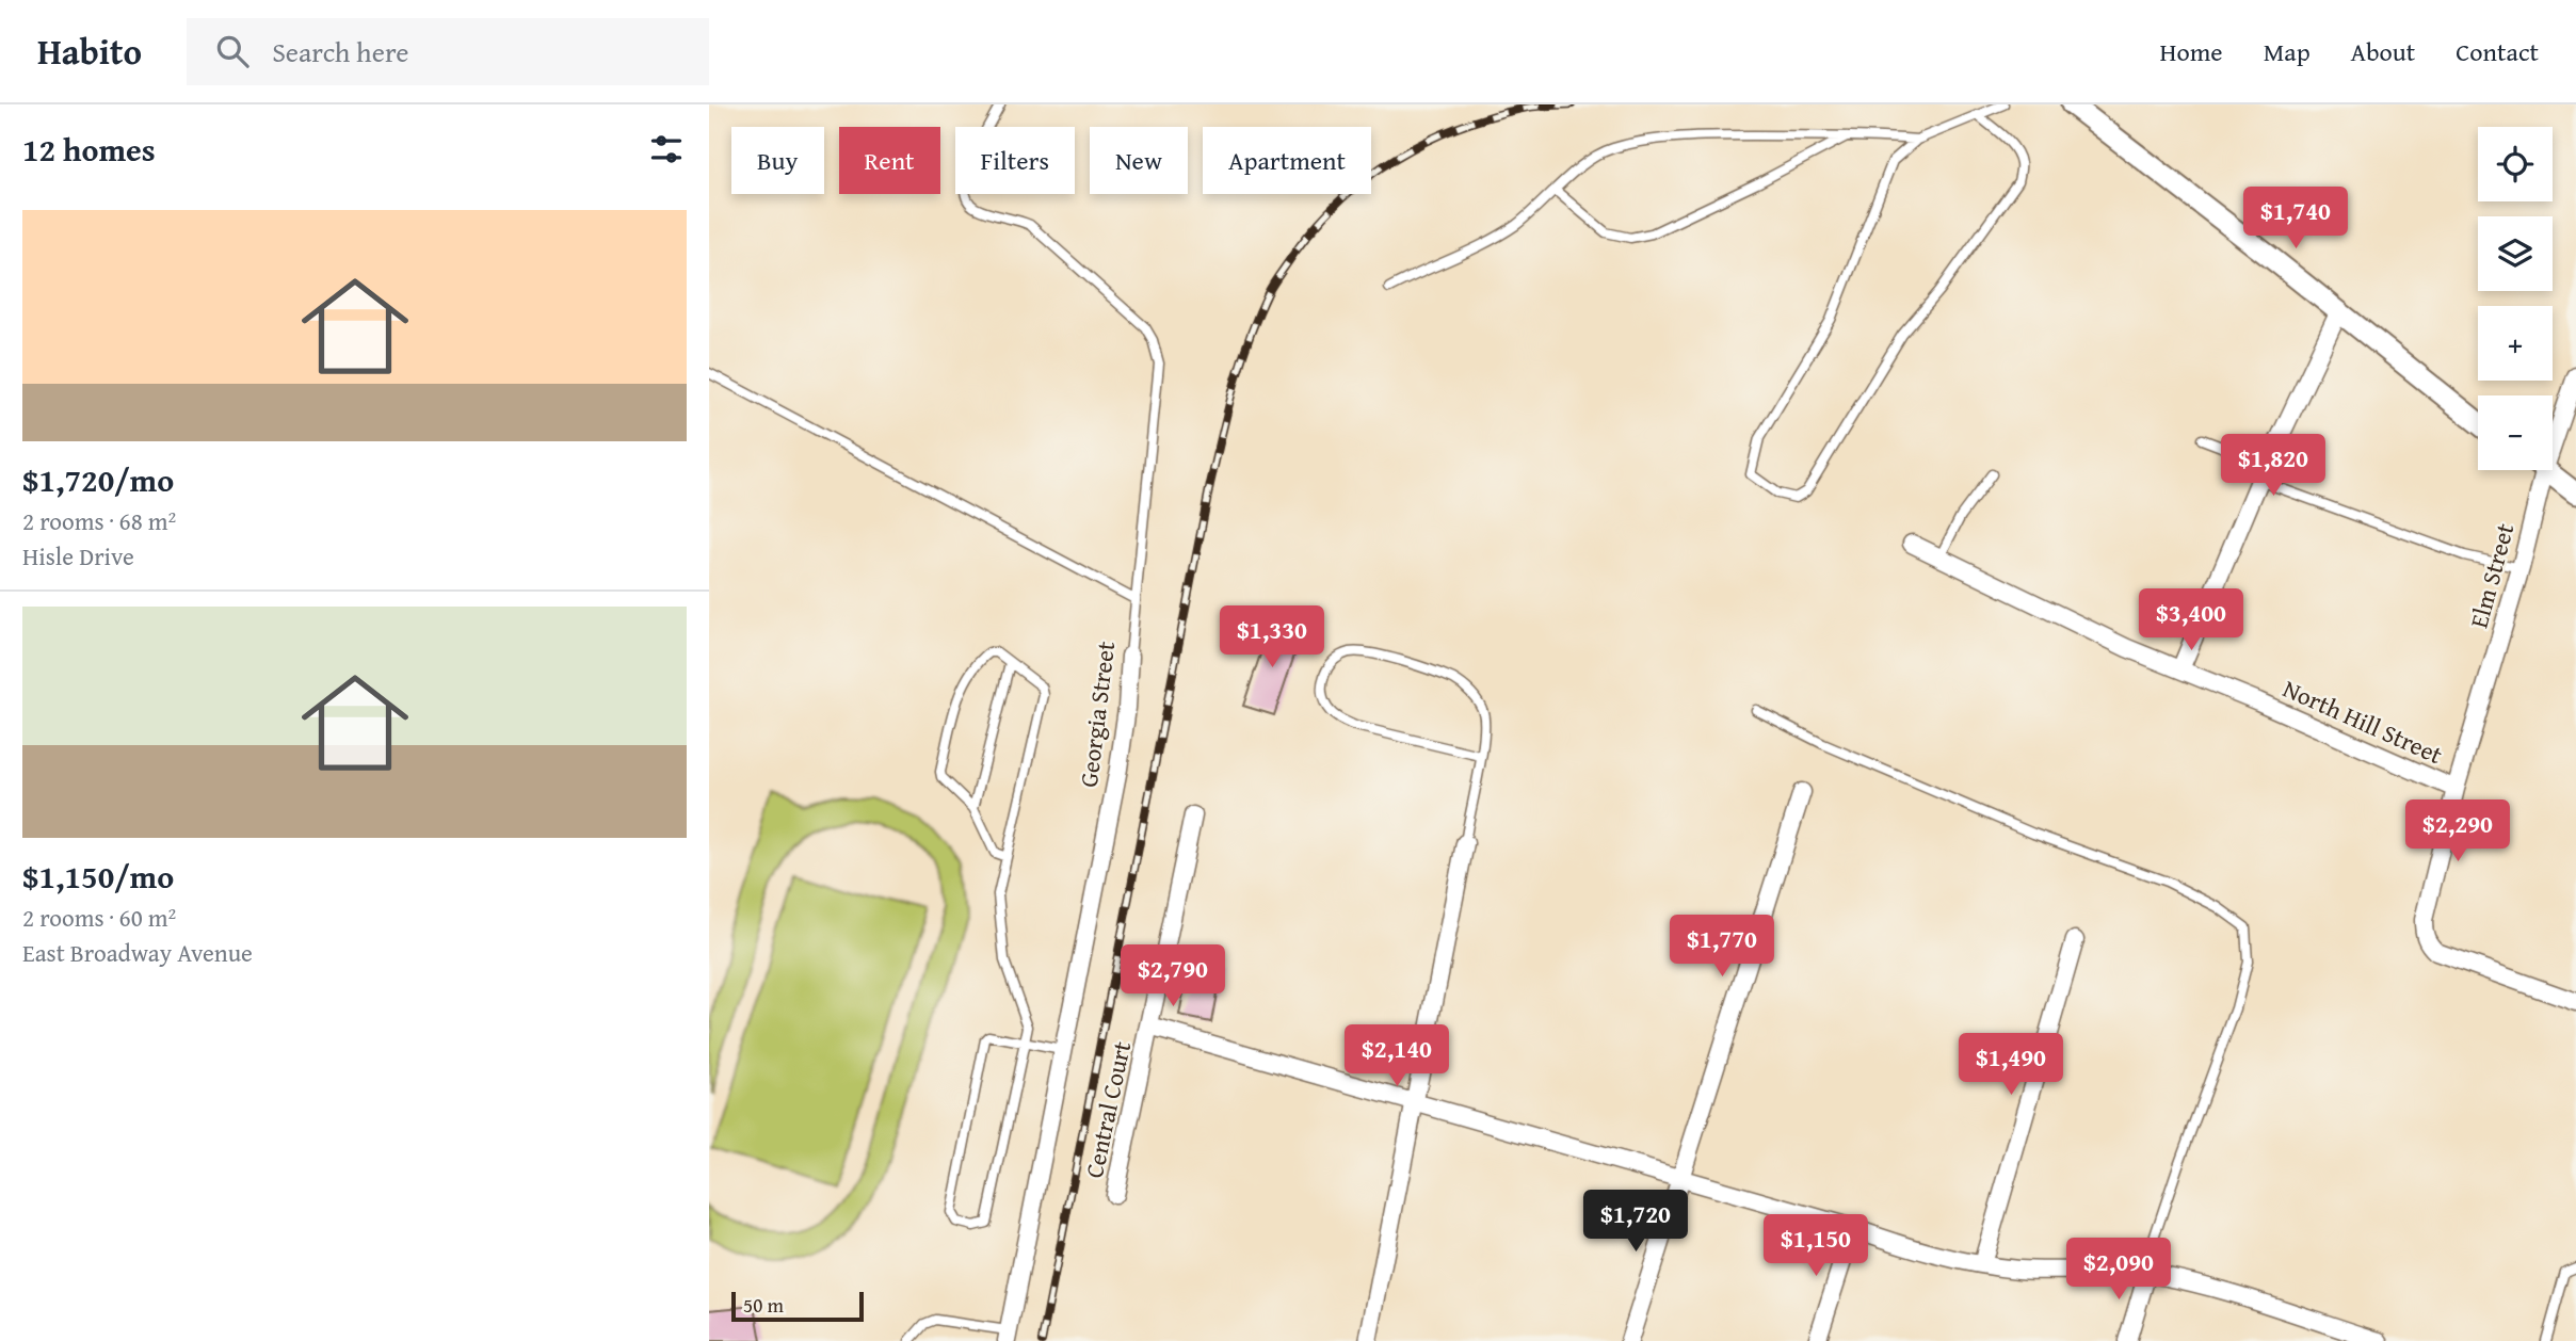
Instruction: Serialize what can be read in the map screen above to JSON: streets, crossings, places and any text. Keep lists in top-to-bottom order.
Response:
{
  "streets": {
    "street": [
      "Elm Street",
      "Georgia Street",
      "North Hill Street",
      "Central Court"
    ]
  },
  "crossings": [
    ["Elm Street", "North Hill Street"]
  ],
  "scale_bar": "50 m",
  "page": {
    "header": "Habito",
    "search": "Search here",
    "nav": [
      "Home",
      "Map",
      "About",
      "Contact"
    ],
    "heading": "12 homes",
    "map_buttons": ["+", "−"],
    "chip": [
      "Buy",
      "Rent",
      "Filters",
      "New",
      "Apartment"
    ],
    "price": [
      "$1,740",
      "$1,820",
      "$3,400",
      "$1,330",
      "$2,290",
      "$1,770",
      "$2,790",
      "$2,140",
      "$1,490",
      "$1,720",
      "$1,150",
      "$2,090"
    ],
    "list": [
      {
        "name": "$1,720/mo",
        "note": "2 rooms · 68 m² · Hisle Drive"
      },
      {
        "name": "$1,150/mo",
        "note": "2 rooms · 60 m² · East Broadway Avenue"
      }
    ],
    "scale": "50 m"
  }
}
